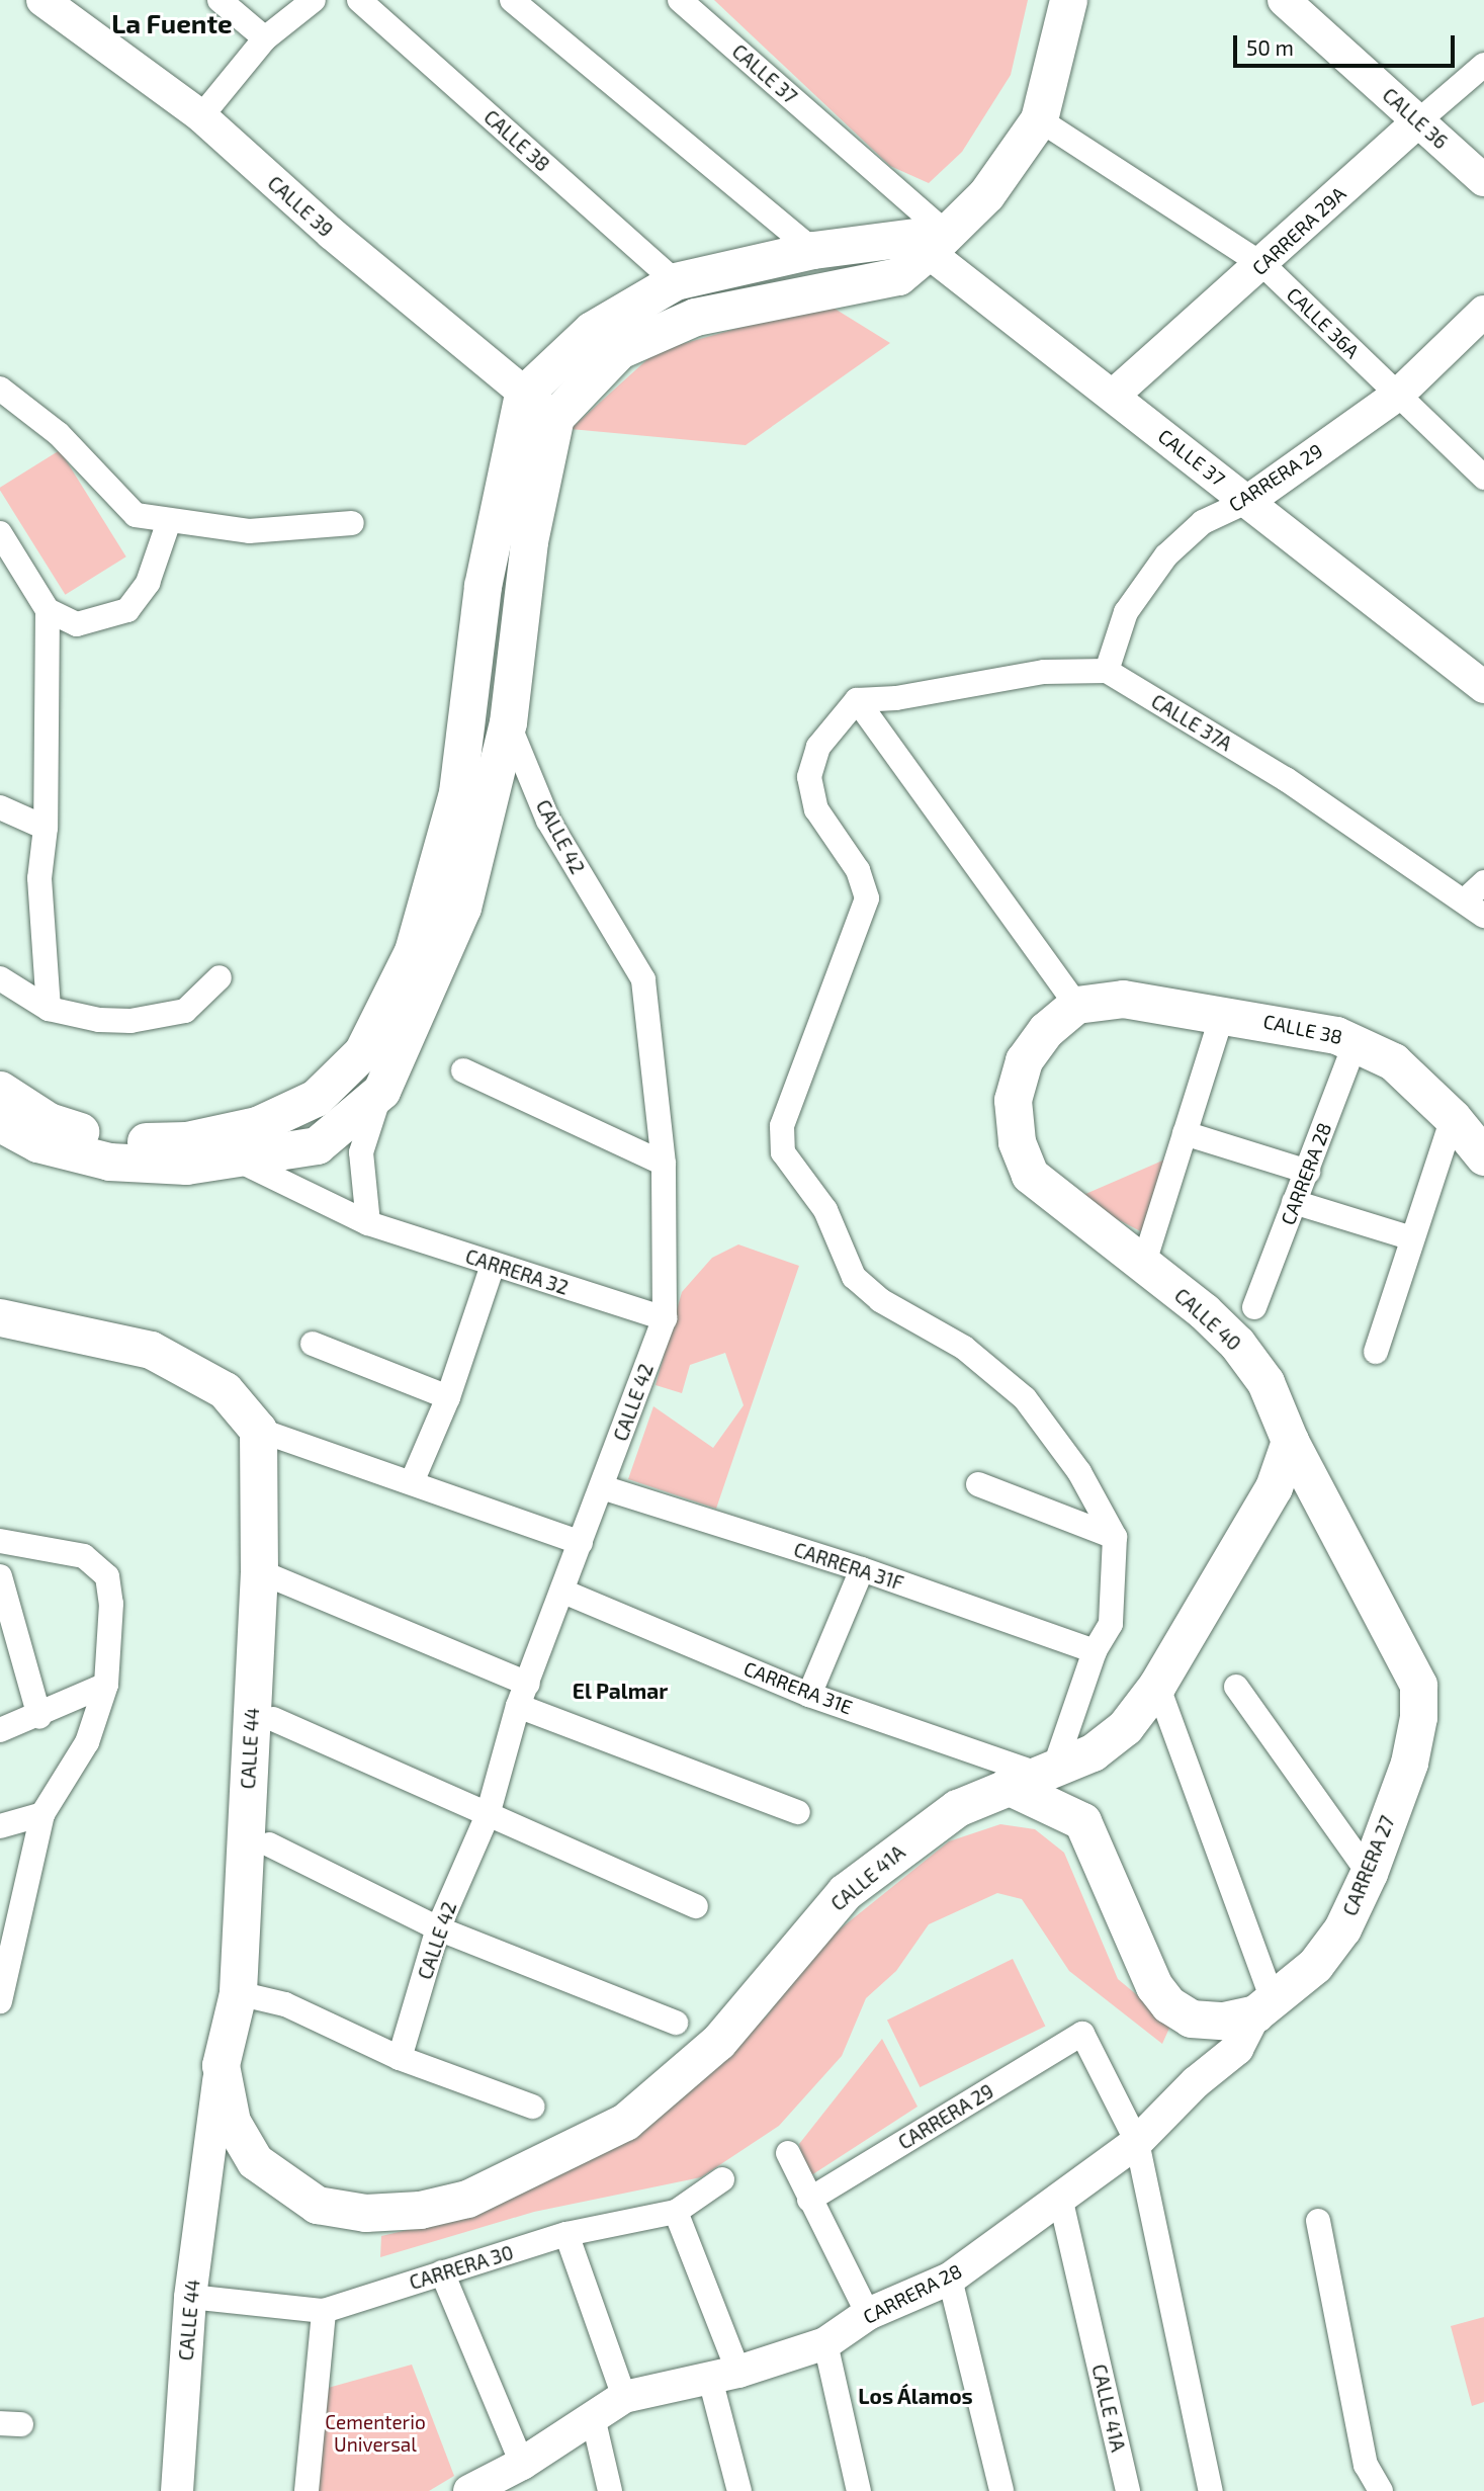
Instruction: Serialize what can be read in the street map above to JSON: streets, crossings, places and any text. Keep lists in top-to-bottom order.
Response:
{
  "streets": {
    "main road": [
      "CALLE 38",
      "CALLE 40",
      "CALLE 44",
      "CARRERA 27",
      "CALLE 41A"
    ],
    "street": [
      "CALLE 37",
      "CALLE 36",
      "CALLE 39",
      "CARRERA 29A",
      "CALLE 36A",
      "CARRERA 29",
      "CALLE 37A",
      "CALLE 42",
      "CARRERA 28",
      "CARRERA 32",
      "CARRERA 31F",
      "CARRERA 31E",
      "CARRERA 30"
    ]
  },
  "crossings": [
    ["CALLE 37", "CARRERA 29A"],
    ["CALLE 37", "CARRERA 29"],
    ["CALLE 36", "CARRERA 29A"],
    ["CALLE 38", "CARRERA 28"],
    ["CALLE 38", "CALLE 40"],
    ["CARRERA 29A", "CALLE 36A"],
    ["CALLE 36A", "CARRERA 29"],
    ["CARRERA 29", "CALLE 37A"],
    ["CARRERA 29", "CARRERA 28"],
    ["CALLE 42", "CARRERA 32"],
    ["CALLE 42", "CARRERA 31F"],
    ["CALLE 42", "CARRERA 31E"],
    ["CARRERA 28", "CARRERA 27"],
    ["CARRERA 28", "CALLE 41A"],
    ["CALLE 40", "CARRERA 27"],
    ["CALLE 40", "CALLE 41A"],
    ["CARRERA 31E", "CALLE 41A"],
    ["CALLE 44", "CALLE 41A"],
    ["CALLE 44", "CARRERA 30"]
  ],
  "districts": ["La Fuente", "El Palmar", "Los Álamos"],
  "parks": ["Cementerio Universal"],
  "scale_bar": "50 m"
}
